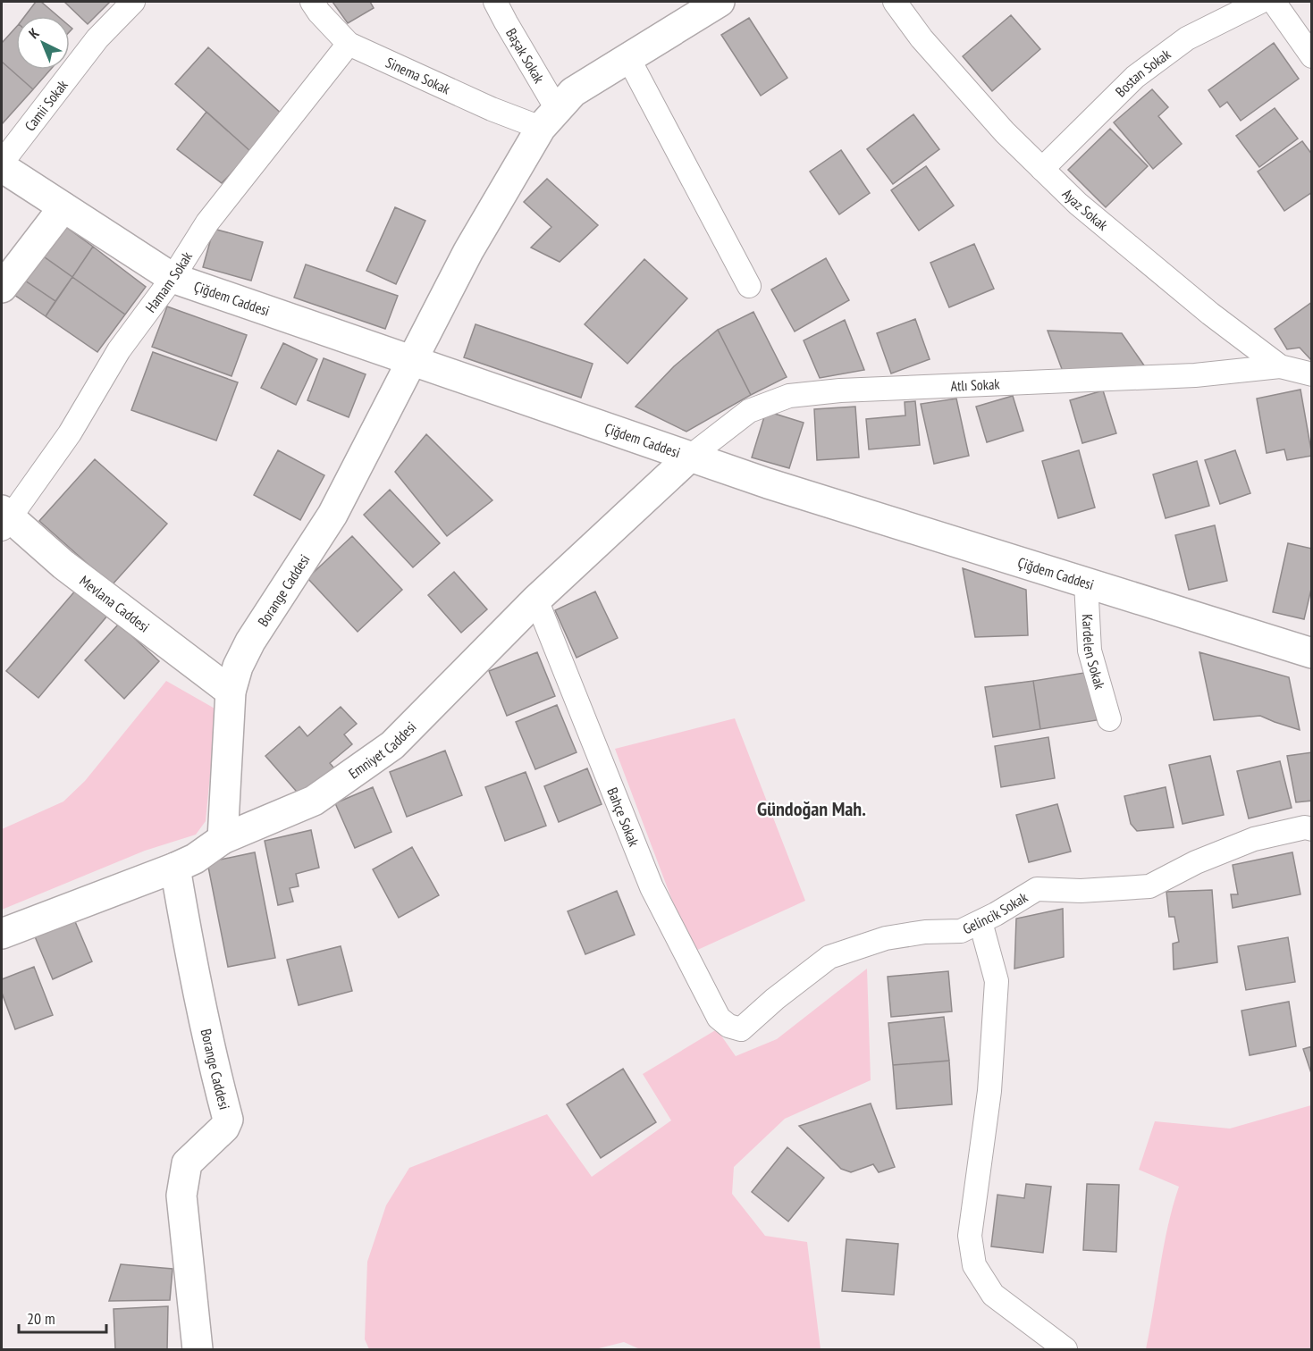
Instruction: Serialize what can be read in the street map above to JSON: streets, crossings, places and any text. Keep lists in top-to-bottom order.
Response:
{
  "streets": {
    "street": [
      "Başak Sokak",
      "Bostan Sokak",
      "Sinema Sokak",
      "Camii Sokak",
      "Ayaz Sokak",
      "Hamam Sokak",
      "Çiğdem Caddesi",
      "Atlı Sokak",
      "Borange Caddesi",
      "Mevlana Caddesi",
      "Kardelen Sokak",
      "Emniyet Caddesi",
      "Bahçe Sokak",
      "Gelincik Sokak"
    ]
  },
  "crossings": [
    ["Başak Sokak", "Sinema Sokak"],
    ["Başak Sokak", "Borange Caddesi"],
    ["Bostan Sokak", "Ayaz Sokak"],
    ["Sinema Sokak", "Hamam Sokak"],
    ["Sinema Sokak", "Borange Caddesi"],
    ["Ayaz Sokak", "Atlı Sokak"],
    ["Hamam Sokak", "Çiğdem Caddesi"],
    ["Hamam Sokak", "Mevlana Caddesi"],
    ["Çiğdem Caddesi", "Atlı Sokak"],
    ["Çiğdem Caddesi", "Borange Caddesi"],
    ["Çiğdem Caddesi", "Kardelen Sokak"],
    ["Çiğdem Caddesi", "Emniyet Caddesi"],
    ["Atlı Sokak", "Emniyet Caddesi"],
    ["Borange Caddesi", "Mevlana Caddesi"],
    ["Borange Caddesi", "Emniyet Caddesi"],
    ["Emniyet Caddesi", "Bahçe Sokak"],
    ["Bahçe Sokak", "Gelincik Sokak"]
  ],
  "districts": ["Gündoğan Mah."],
  "scale_bar": "20 m",
  "north": "top left"
}
